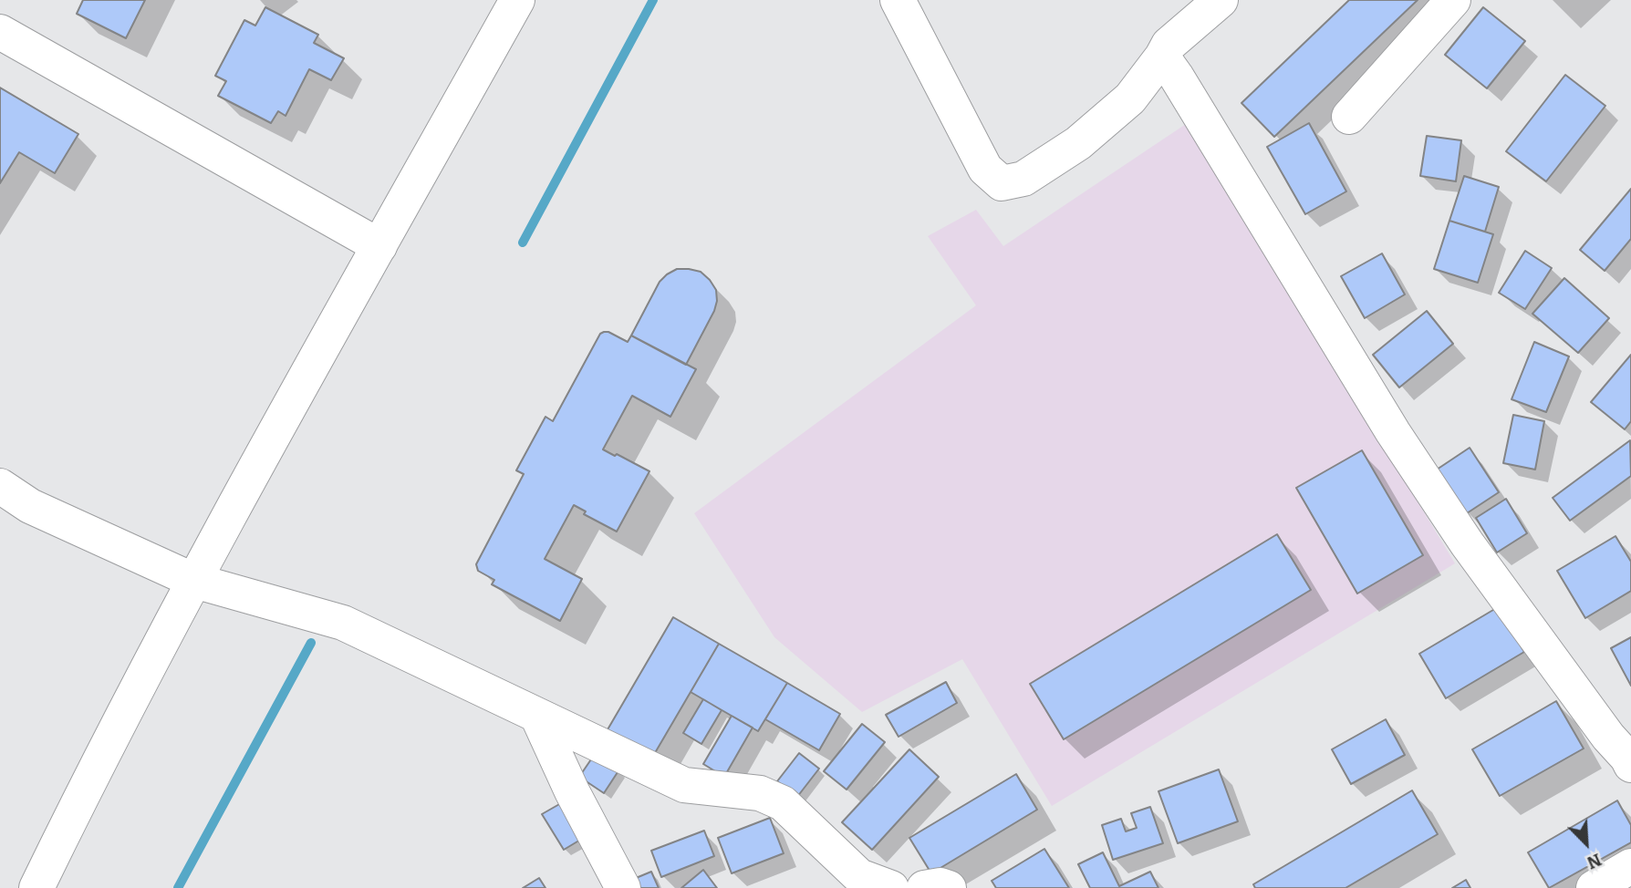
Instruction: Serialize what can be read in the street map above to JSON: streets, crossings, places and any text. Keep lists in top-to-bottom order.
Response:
{
  "north": "bottom right"
}
